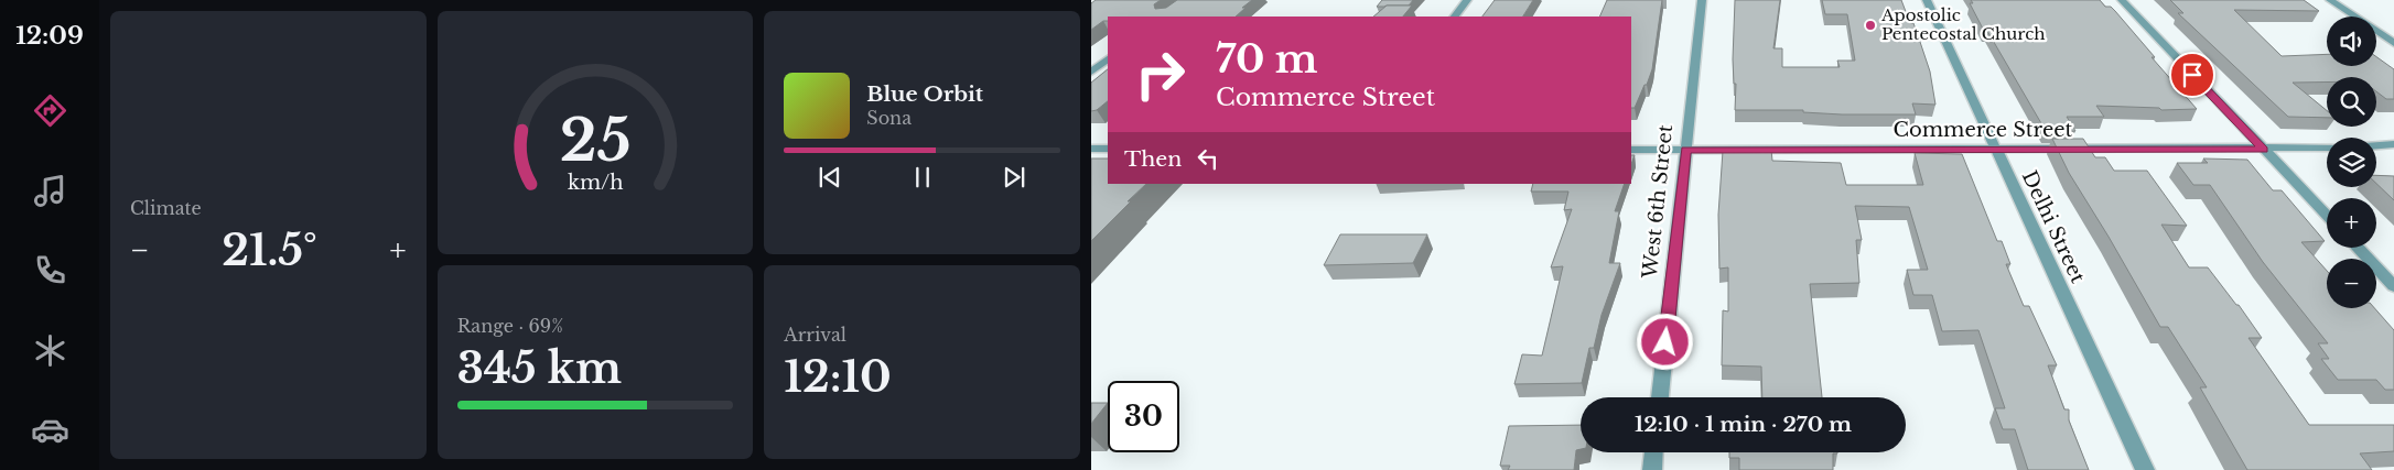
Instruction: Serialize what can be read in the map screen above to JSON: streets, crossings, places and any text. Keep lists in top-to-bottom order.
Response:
{
  "streets": {
    "street": ["Commerce Street", "West 6th Street", "Delhi Street"]
  },
  "crossings": [
    ["Commerce Street", "West 6th Street"],
    ["Commerce Street", "Delhi Street"]
  ],
  "places": ["Apostolic Pentecostal Church"],
  "page": {
    "tabs": "12:09",
    "tile": [
      "Climate",
      ["Range · 69%", "345 km"],
      ["Arrival", "12:10"]
    ],
    "map_buttons": ["+", "−"],
    "turn": ["70 m", "Commerce Street"],
    "song": ["Blue Orbit", "Sona"],
    "then": "Then",
    "heat": ["−", "21.5°", "+"],
    "limit": "30",
    "trip": "12:10 · 1 min · 270 m",
    "gauge": ["25", "km/h"]
  }
}
